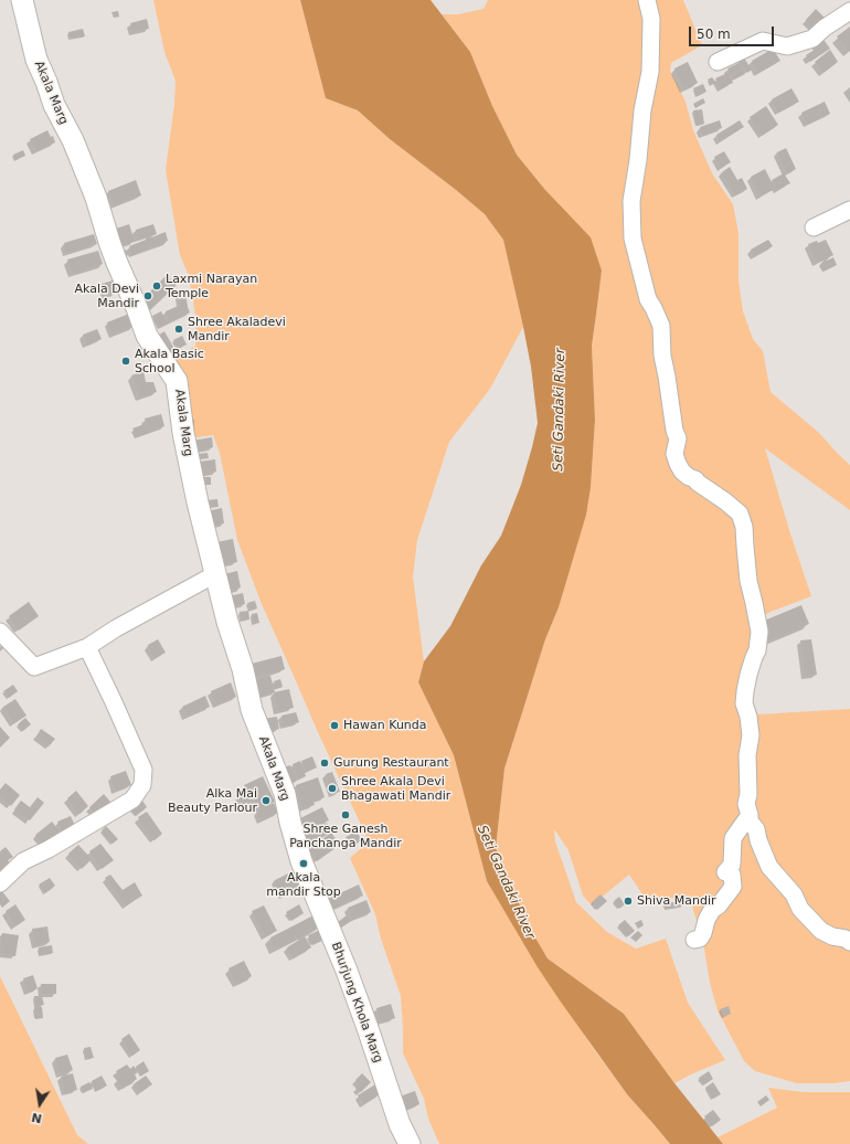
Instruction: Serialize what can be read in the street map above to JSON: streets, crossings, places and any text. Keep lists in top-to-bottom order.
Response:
{
  "streets": {
    "main road": ["Akala Marg", "Bhurjung Khola Marg"]
  },
  "crossings": [
    ["Akala Marg", "Bhurjung Khola Marg"]
  ],
  "water": ["Seti Gandaki River"],
  "places": [
    "Laxmi Narayan Temple",
    "Akala Devi Mandir",
    "Shree Akaladevi Mandir",
    "Akala Basic School",
    "Hawan Kunda",
    "Gurung Restaurant",
    "Shree Akala Devi Bhagawati Mandir",
    "Alka Mai Beauty Parlour",
    "Shree Ganesh Panchanga Mandir",
    "Akala mandir Stop",
    "Shiva Mandir"
  ],
  "scale_bar": "50 m",
  "north": "bottom"
}
